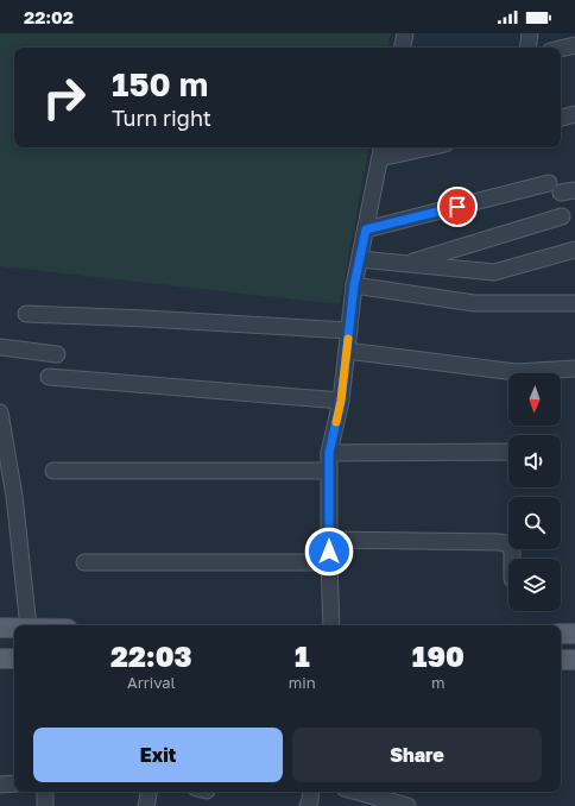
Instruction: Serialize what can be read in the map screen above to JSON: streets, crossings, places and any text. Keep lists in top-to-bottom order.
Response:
{
  "north": "bottom",
  "page": {
    "status": "22:02",
    "turn": ["150 m", "Turn right"],
    "eta": [
      "22:03",
      "Arrival",
      "1",
      "min",
      "190",
      "m"
    ],
    "buttons": ["Exit", "Share"]
  }
}
